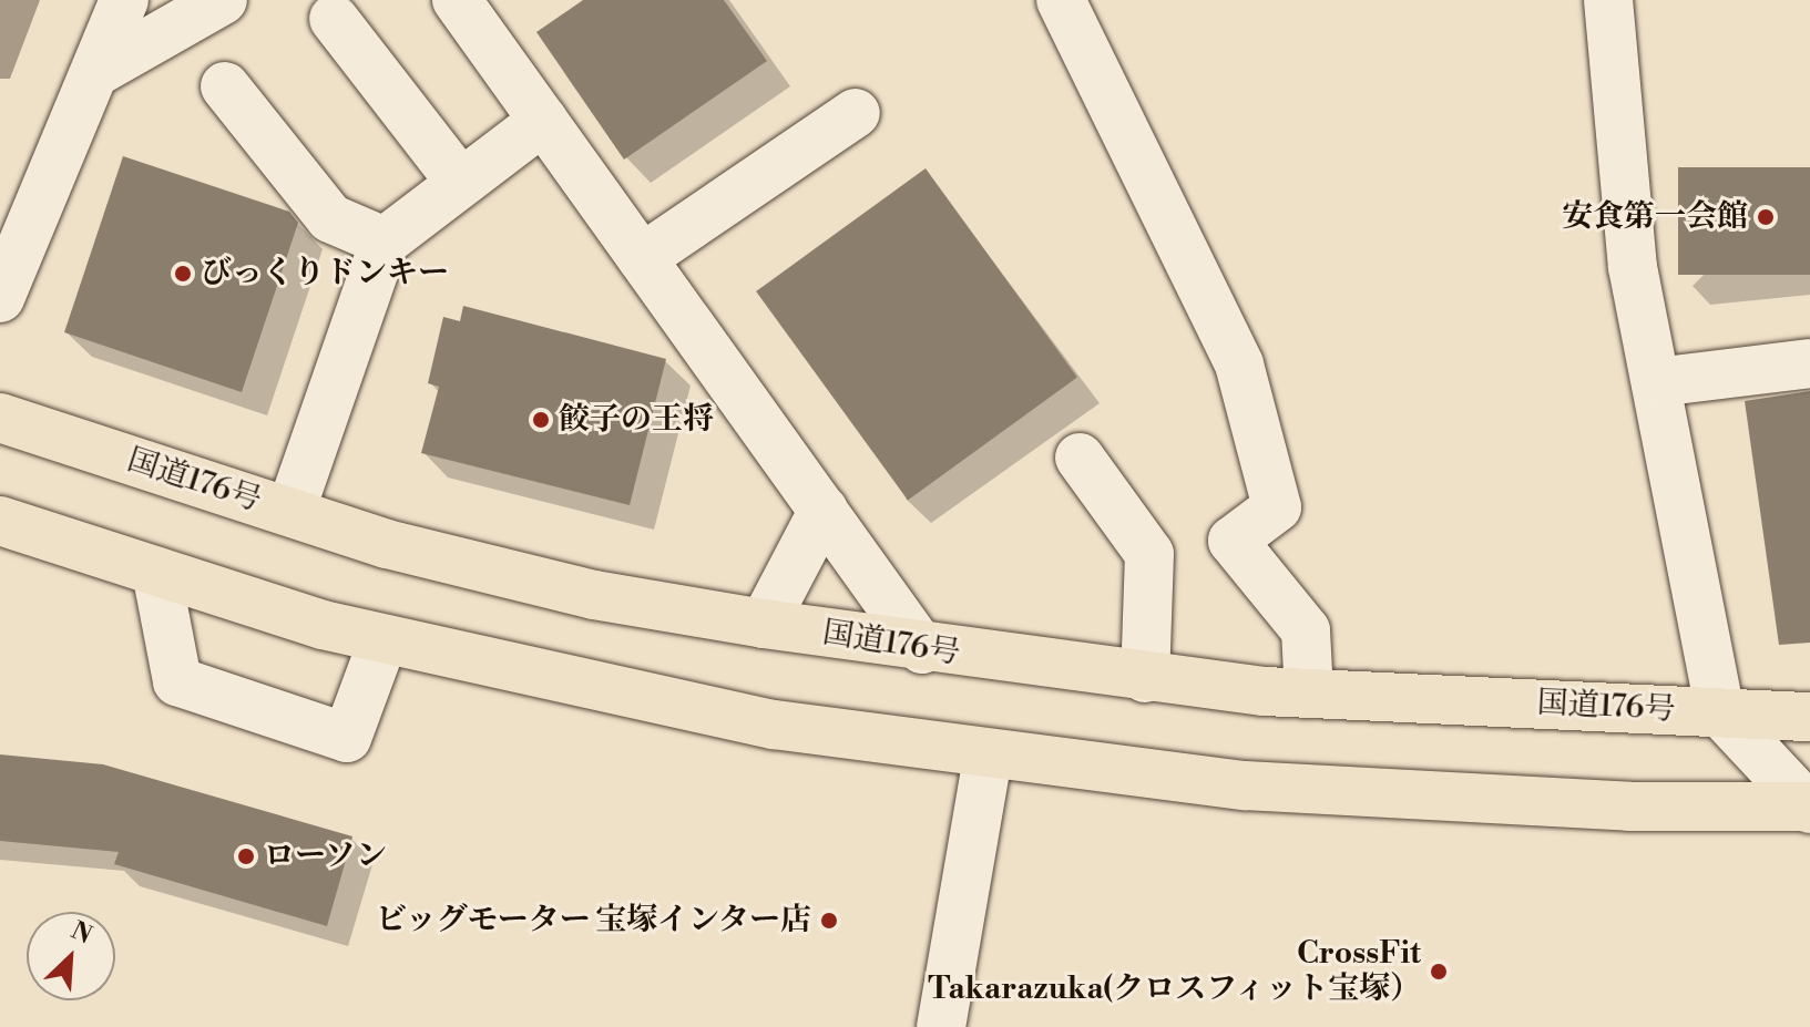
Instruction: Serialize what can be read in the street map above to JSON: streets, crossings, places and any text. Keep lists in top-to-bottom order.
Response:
{
  "streets": {
    "highway": ["国道176号"]
  },
  "places": [
    "安食第一会館",
    "びっくりドンキー",
    "餃子の王将",
    "ローソン",
    "ビッグモーター 宝塚インター店",
    "CrossFit Takarazuka(クロスフィット宝塚）"
  ],
  "north": "top right"
}
